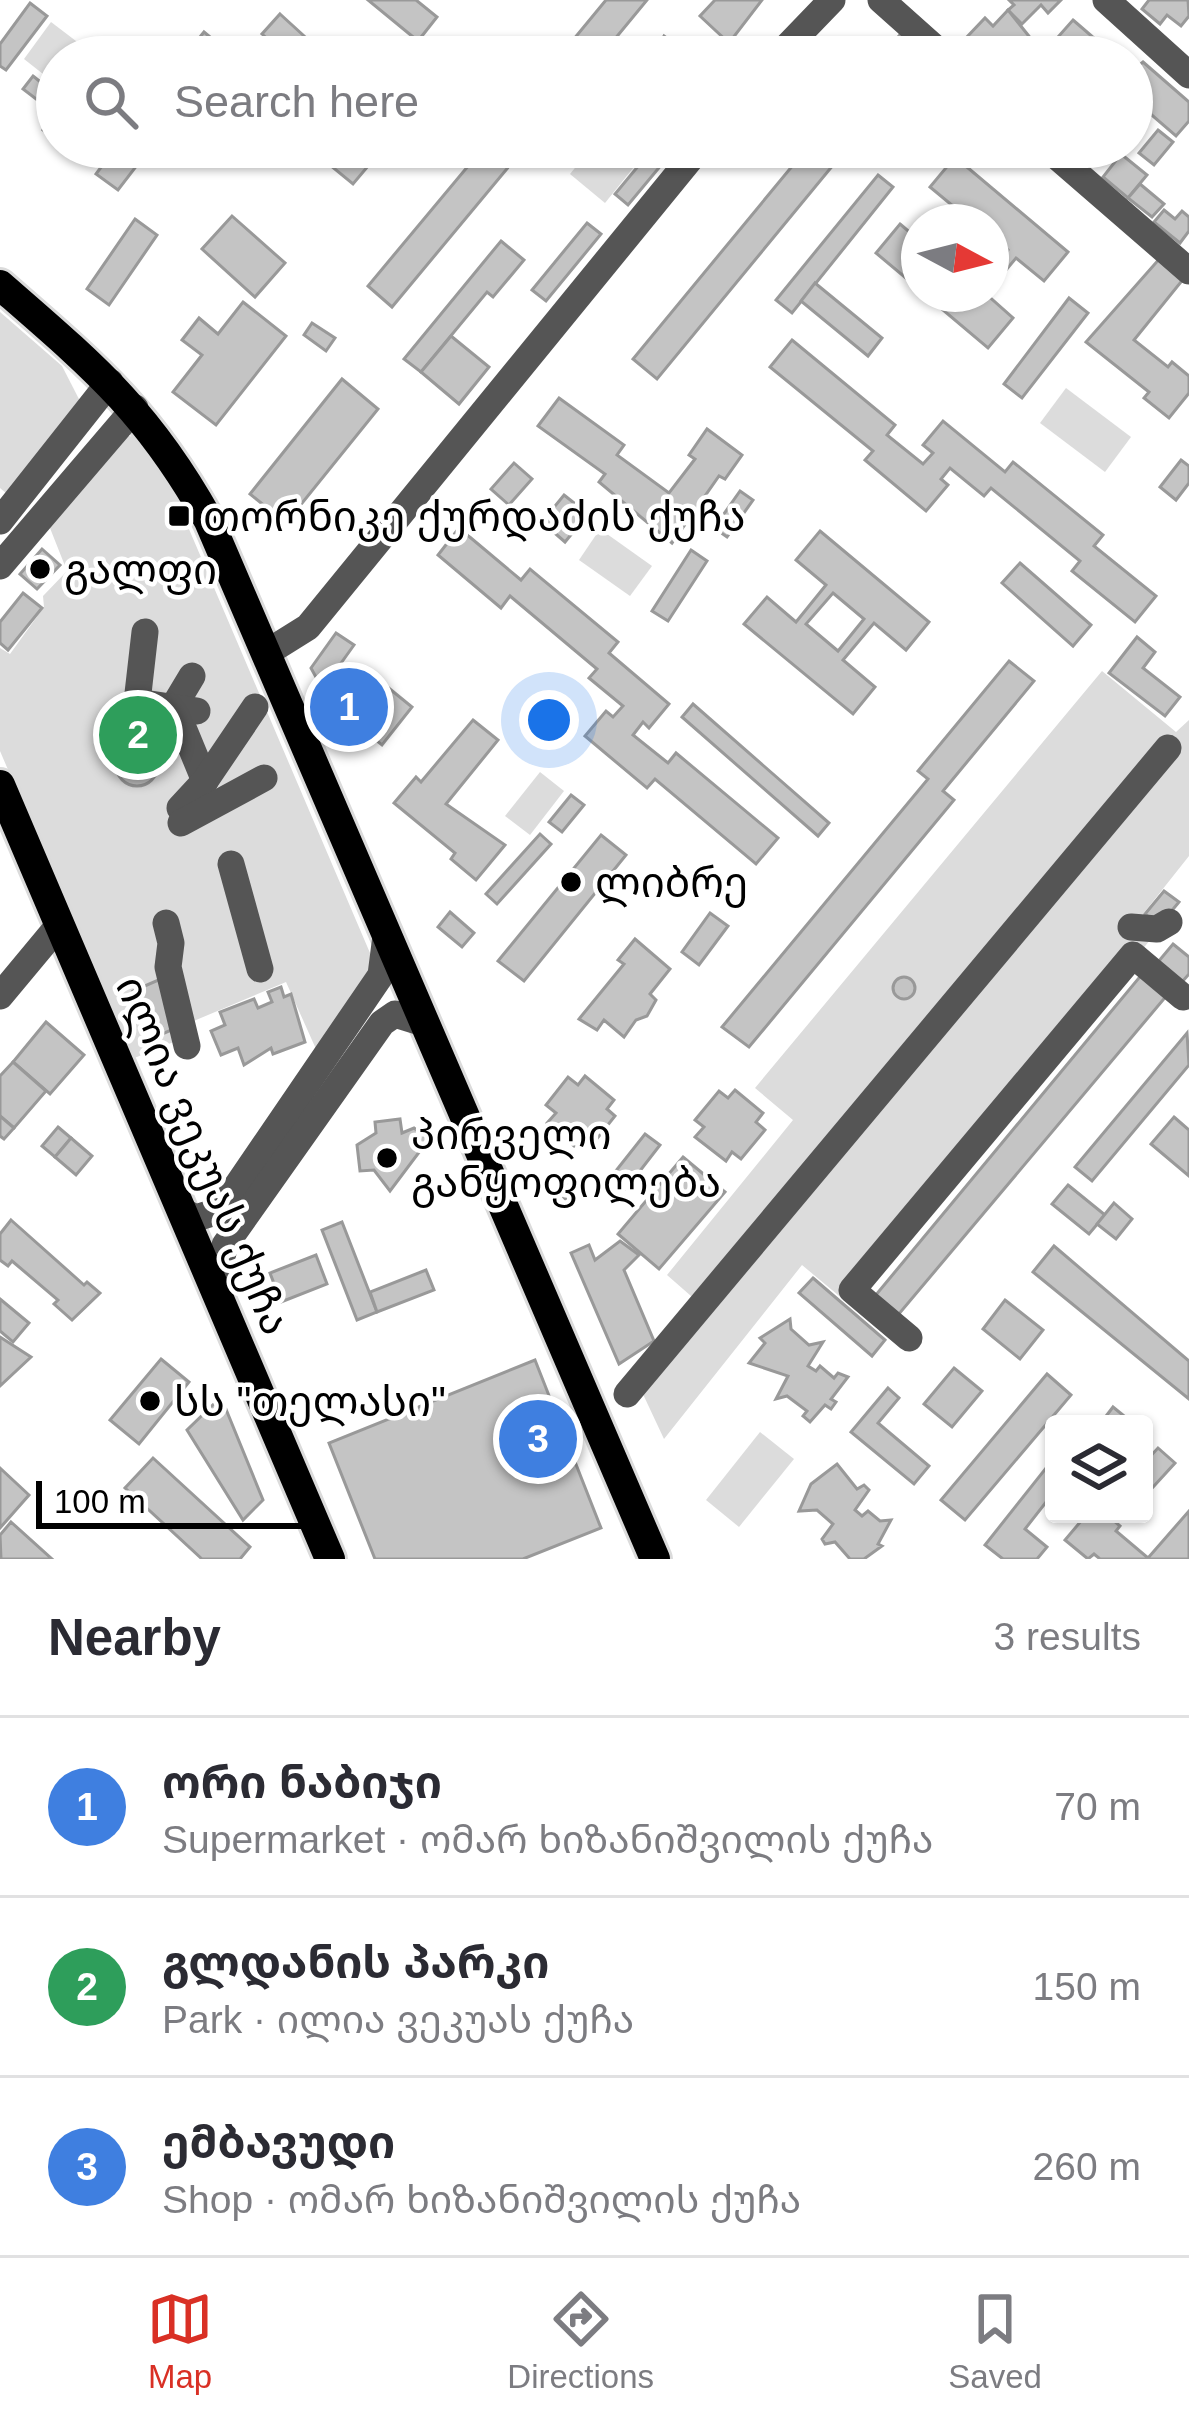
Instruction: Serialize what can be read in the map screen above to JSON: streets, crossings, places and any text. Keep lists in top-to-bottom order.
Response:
{
  "streets": {
    "main road": ["ილია ვეკუას ქუჩა"]
  },
  "places": {
    "transit": ["თორნიკე ქურდაძის ქუჩა"],
    "other": [
      "გალფი",
      "ლიბრე",
      "პირველი განყოფილება",
      "სს \"თელასი\""
    ]
  },
  "scale_bar": "100 m",
  "north": "right",
  "page": {
    "search": "Search here",
    "pins": ["1", "2", "3"],
    "scale": "100 m",
    "heading": ["Nearby", "3 results"],
    "list": [
      {
        "mark": "1",
        "name": "ორი ნაბიჯი",
        "note": "Supermarket · ომარ ხიზანიშვილის ქუჩა",
        "value": "70 m"
      },
      {
        "mark": "2",
        "name": "გლდანის პარკი",
        "note": "Park · ილია ვეკუას ქუჩა",
        "value": "150 m"
      },
      {
        "mark": "3",
        "name": "ემბავუდი",
        "note": "Shop · ომარ ხიზანიშვილის ქუჩა",
        "value": "260 m"
      }
    ],
    "nav": ["Map", "Directions", "Saved"]
  }
}
